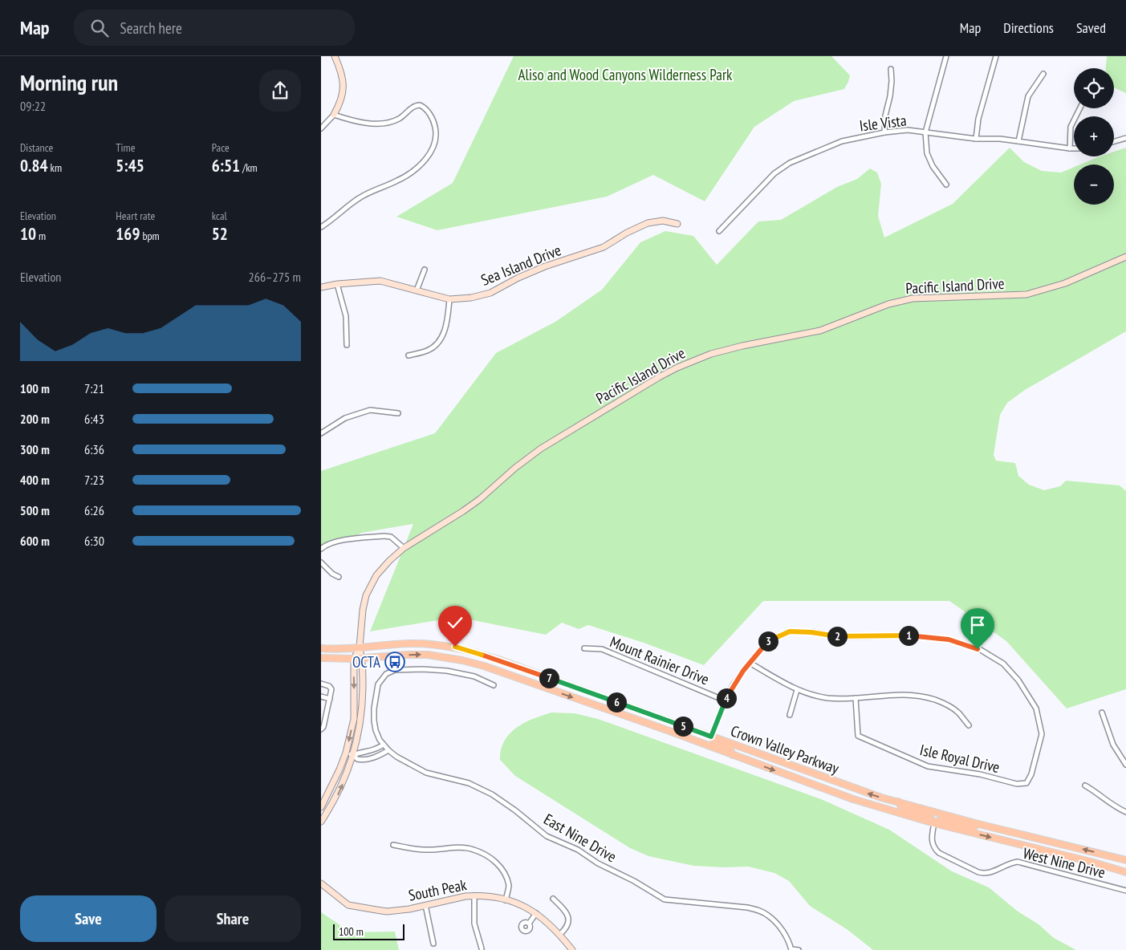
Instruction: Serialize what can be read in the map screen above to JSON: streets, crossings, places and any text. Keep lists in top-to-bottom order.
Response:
{
  "streets": {
    "main road": [
      "Sea Island Drive",
      "Pacific Island Drive",
      "Crown Valley Parkway",
      "South Peak"
    ],
    "street": [
      "Isle Vista",
      "Mount Rainier Drive",
      "Isle Royal Drive",
      "East Nine Drive",
      "West Nine Drive"
    ]
  },
  "crossings": [
    ["Pacific Island Drive", "Crown Valley Parkway"],
    ["Crown Valley Parkway", "West Nine Drive"]
  ],
  "parks": ["Aliso and Wood Canyons Wilderness Park"],
  "places": {
    "bus stop": ["OCTA"]
  },
  "scale_bar": "100 m",
  "page": {
    "header": "Map",
    "search": "Search here",
    "nav": ["Map", "Directions", "Saved"],
    "heading": ["Morning run", "09:22"],
    "map_buttons": ["+", "−"],
    "stats": [
      ["Distance", "0.84 km"],
      ["Time", "5:45"],
      ["Pace", "6:51 /km"],
      ["Elevation", "10 m"],
      ["Heart rate", "169 bpm"],
      ["kcal", "52"]
    ],
    "chart": ["Elevation", "266–275 m"],
    "list": [
      {
        "name": "100 m",
        "note": "7:21"
      },
      {
        "name": "200 m",
        "note": "6:43"
      },
      {
        "name": "300 m",
        "note": "6:36"
      },
      {
        "name": "400 m",
        "note": "7:23"
      },
      {
        "name": "500 m",
        "note": "6:26"
      },
      {
        "name": "600 m",
        "note": "6:30"
      }
    ],
    "pins": [
      "1",
      "2",
      "3",
      "7",
      "4",
      "6",
      "5"
    ],
    "buttons": ["Save", "Share"],
    "scale": "100 m"
  }
}
